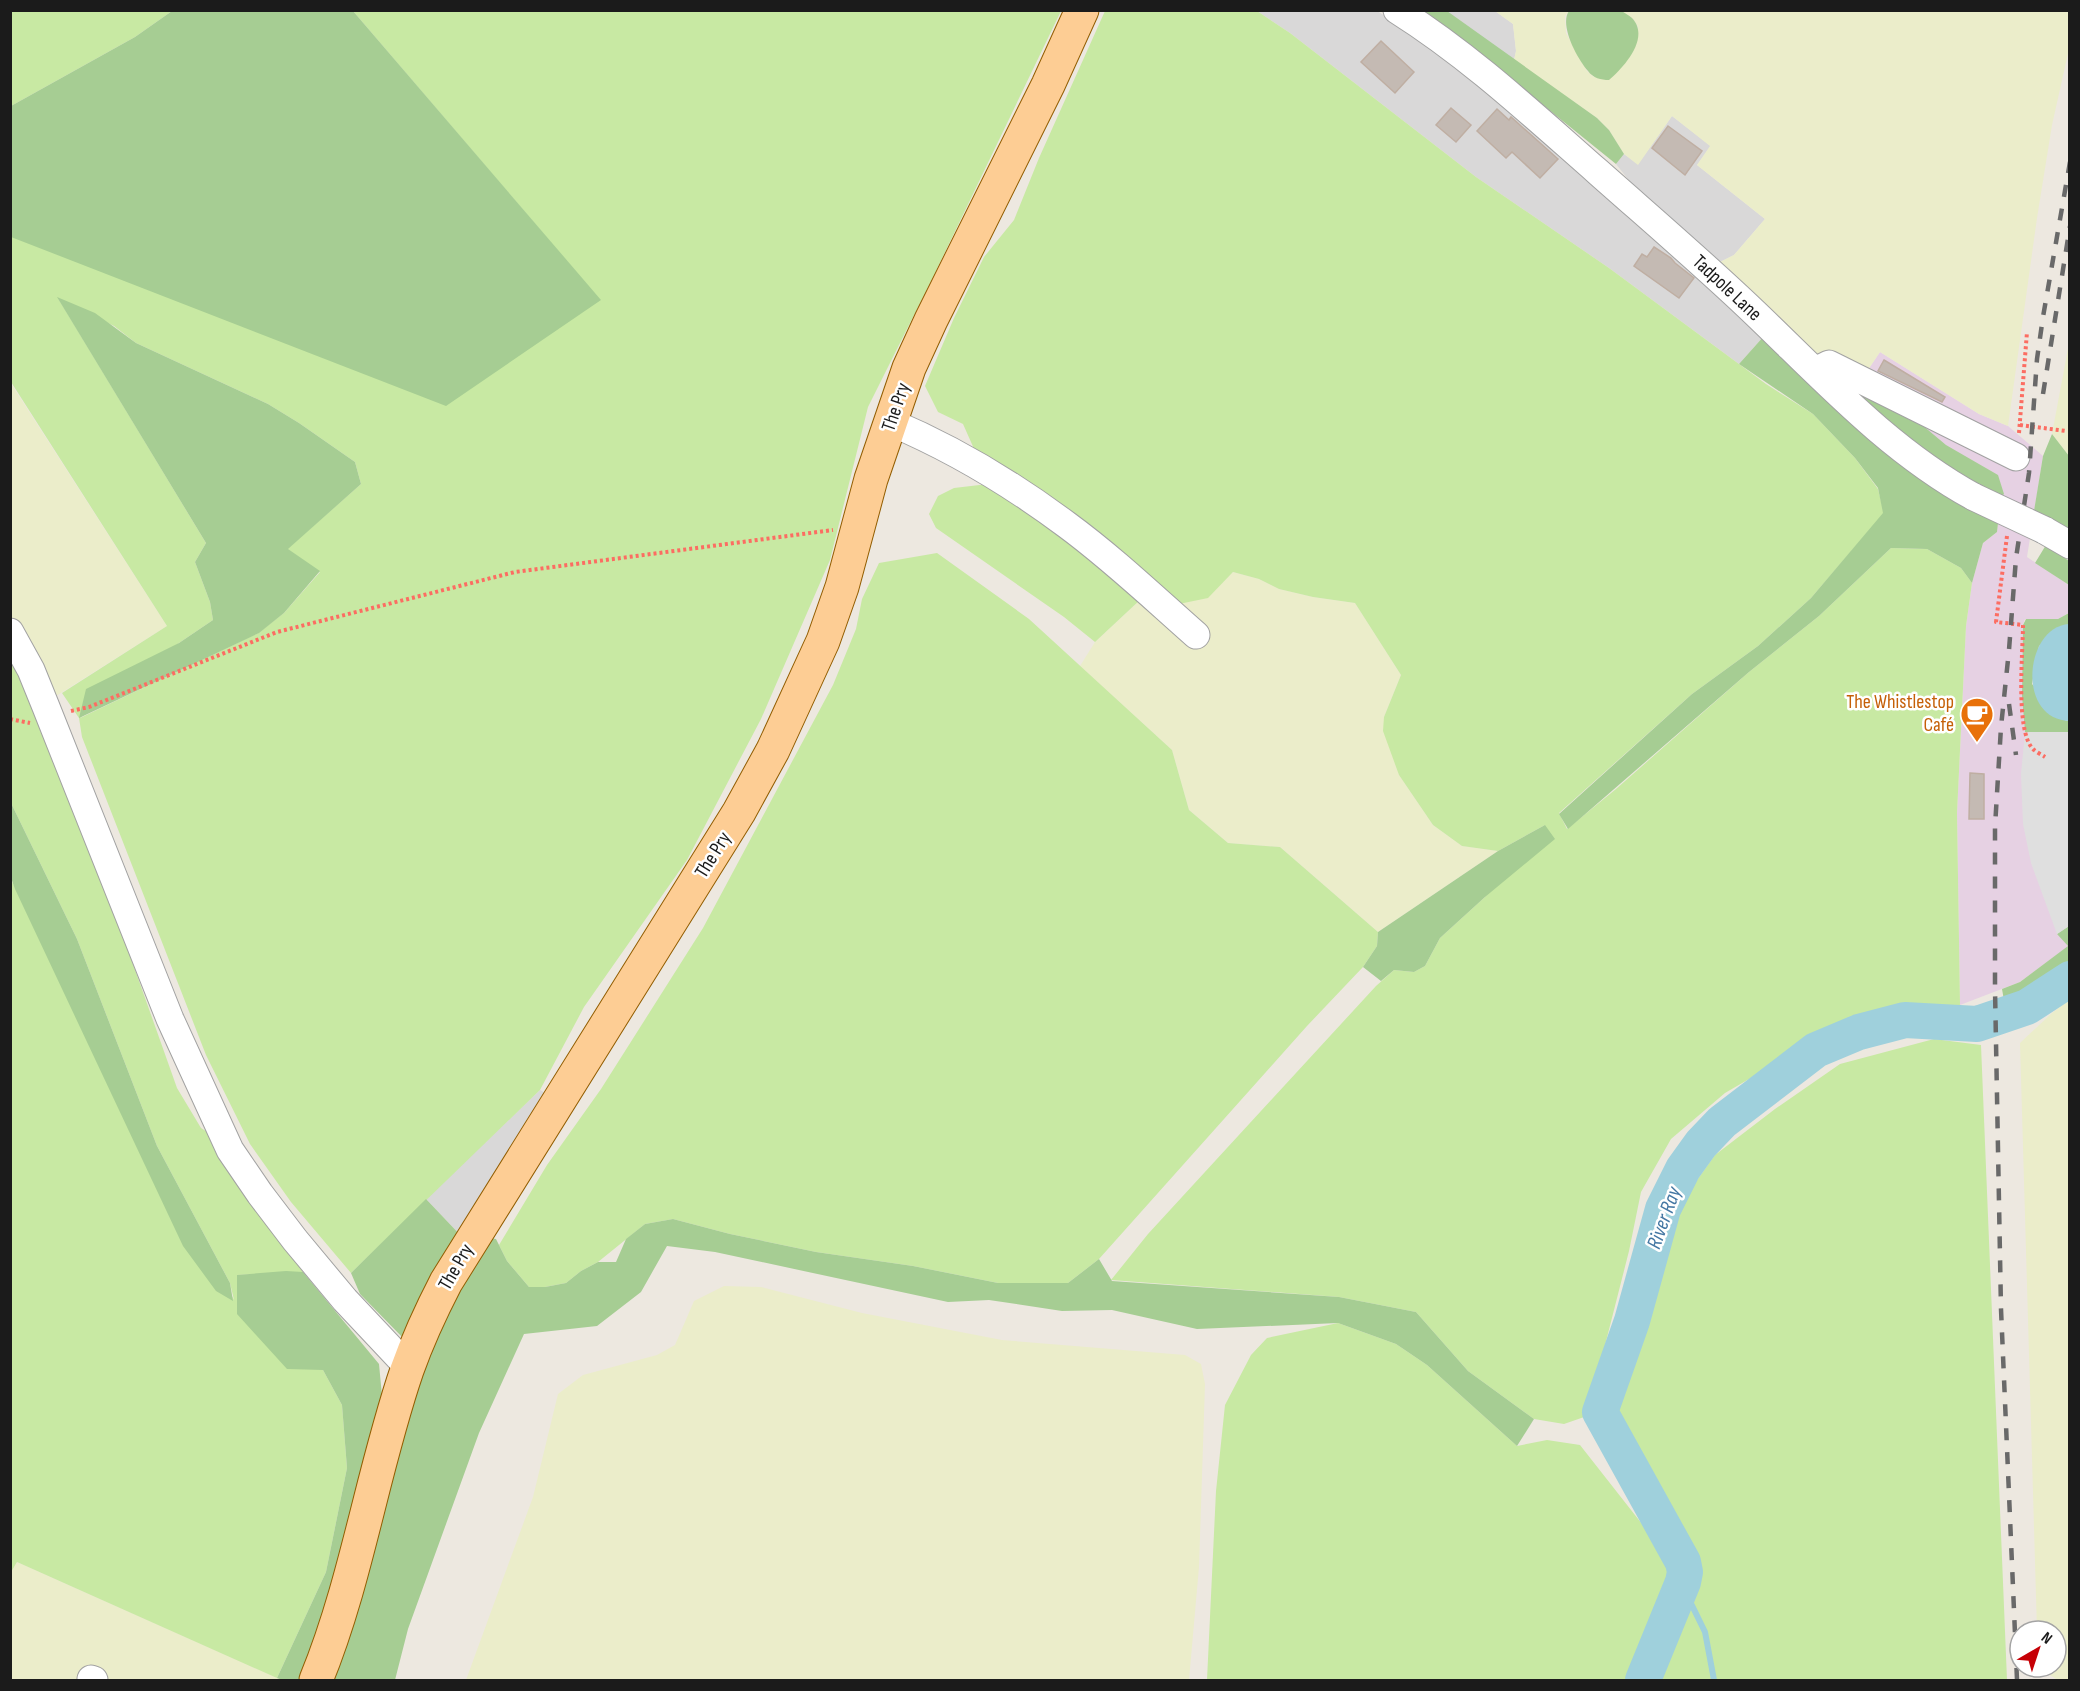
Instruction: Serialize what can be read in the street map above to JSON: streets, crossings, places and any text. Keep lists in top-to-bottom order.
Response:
{
  "streets": {
    "main road": ["The Pry"],
    "street": ["Tadpole Lane"]
  },
  "water": ["River Ray"],
  "places": {
    "cafe": ["The Whistlestop Café"]
  },
  "north": "top right"
}
